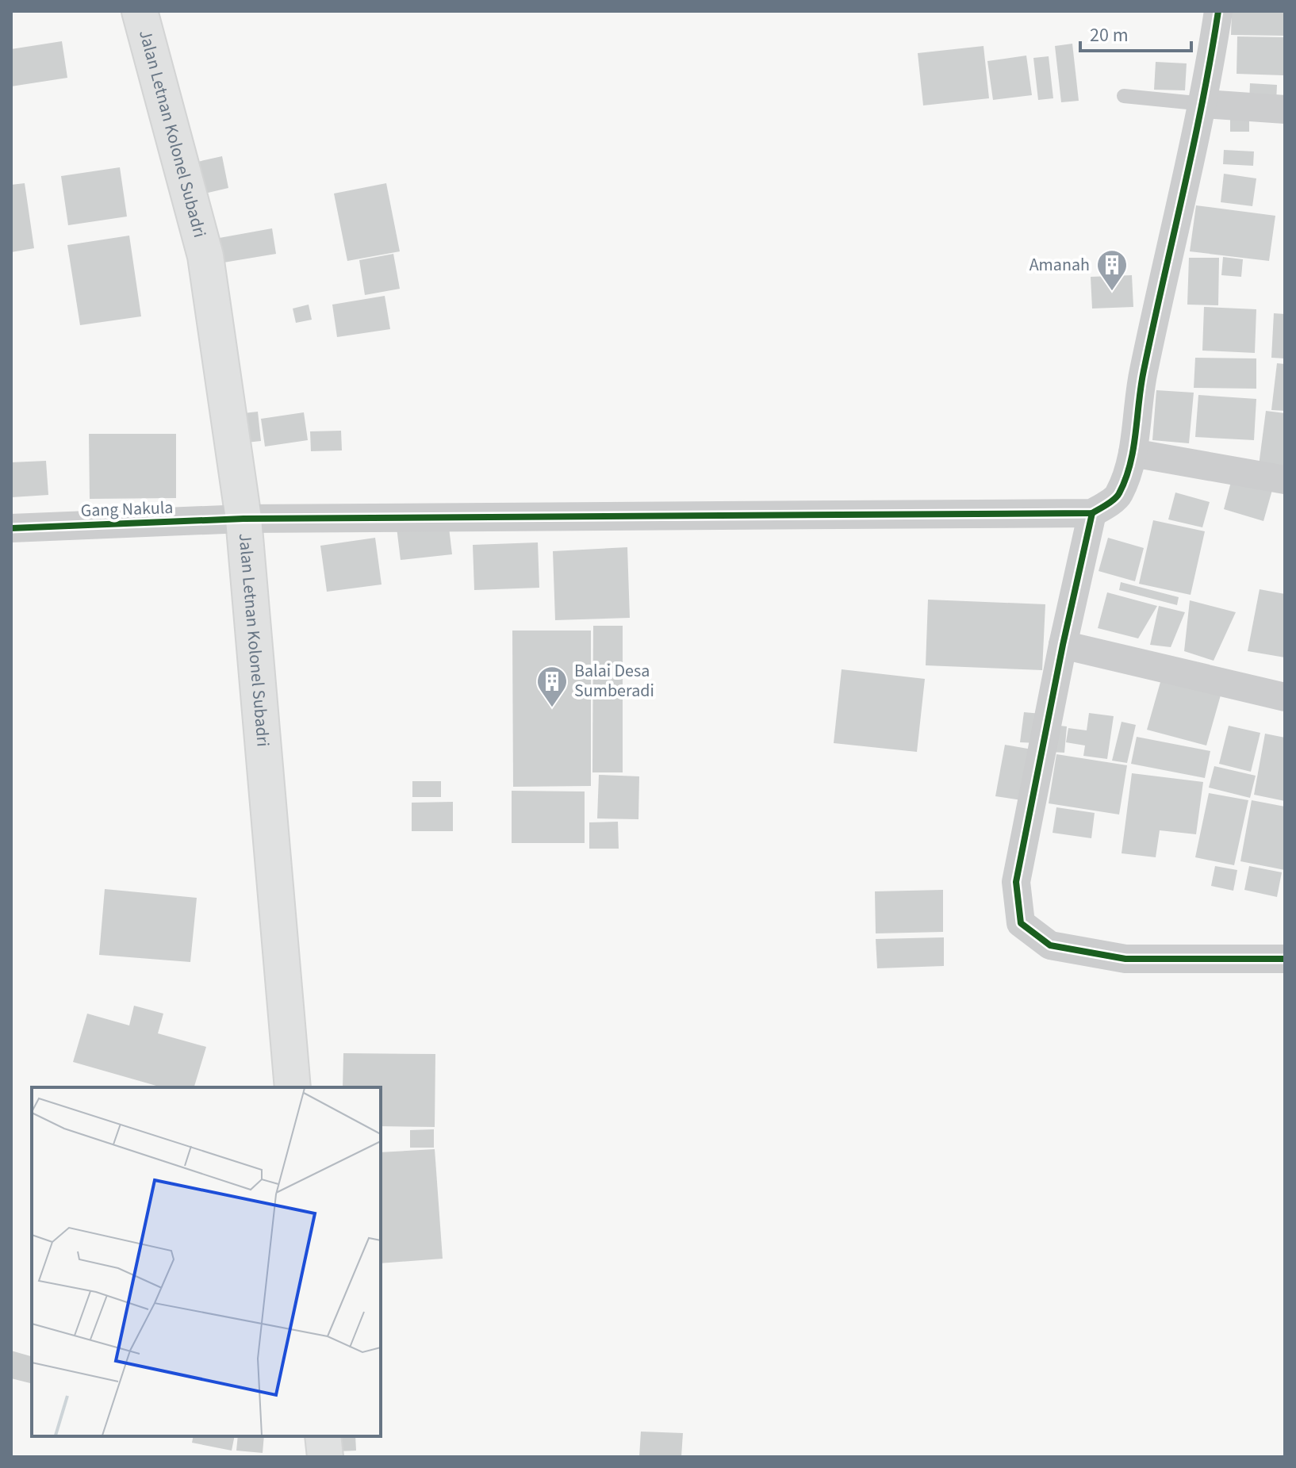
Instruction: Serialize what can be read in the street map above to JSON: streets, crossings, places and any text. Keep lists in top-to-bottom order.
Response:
{
  "streets": {
    "main road": ["Jalan Letnan Kolonel Subadri"],
    "street": ["Gang Nakula"]
  },
  "crossings": [
    ["Jalan Letnan Kolonel Subadri", "Gang Nakula"]
  ],
  "places": {
    "building": ["Amanah", "Balai Desa Sumberadi"]
  },
  "scale_bar": "20 m"
}
